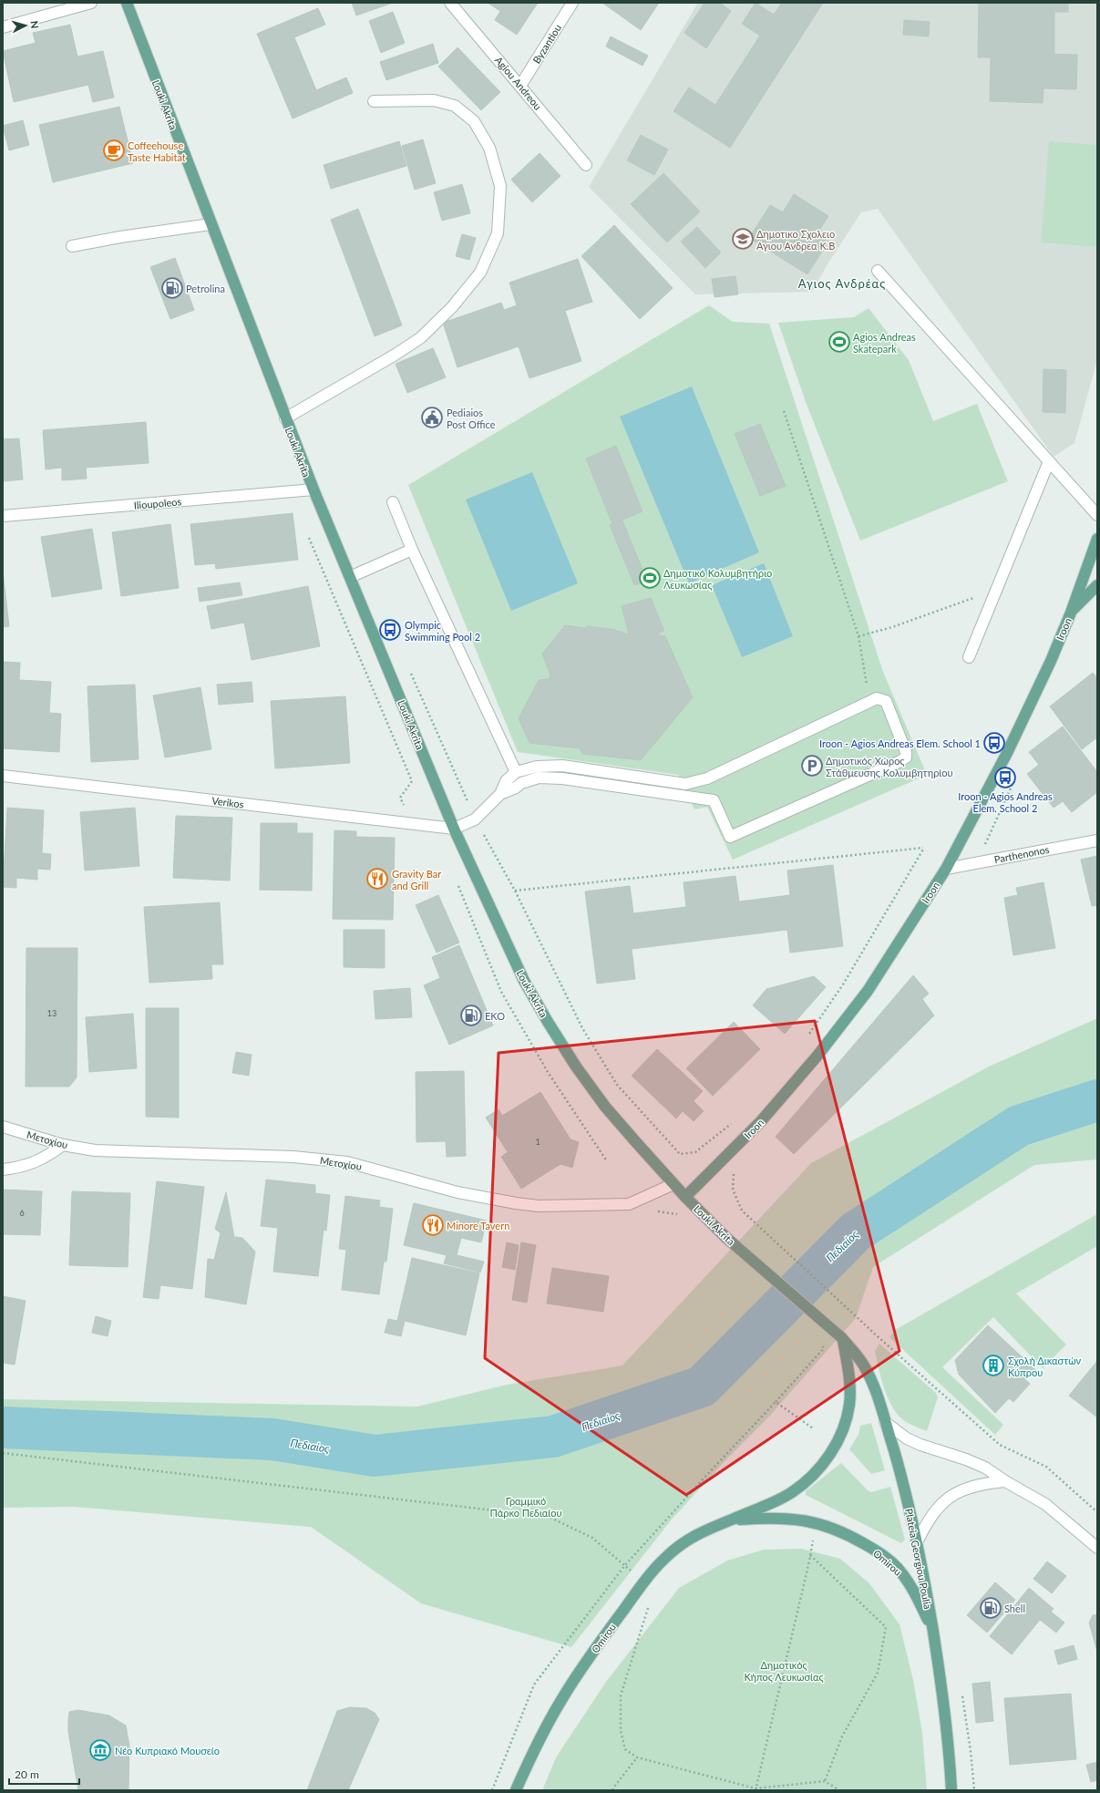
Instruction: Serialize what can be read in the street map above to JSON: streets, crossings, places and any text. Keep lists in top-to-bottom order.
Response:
{
  "streets": {
    "main road": [
      "Louki Akrita",
      "Iroon",
      "Plateia Georgiou Poulia",
      "Omirou"
    ],
    "street": [
      "Byzantiou",
      "Agiou Andreou",
      "Ilioupoleos",
      "Verikos",
      "Parthenonos",
      "Μετοχίου"
    ]
  },
  "crossings": [
    ["Byzantiou", "Agiou Andreou"],
    ["Louki Akrita", "Ilioupoleos"],
    ["Louki Akrita", "Iroon"],
    ["Louki Akrita", "Verikos"],
    ["Louki Akrita", "Μετοχίου"],
    ["Louki Akrita", "Plateia Georgiou Poulia"],
    ["Louki Akrita", "Omirou"],
    ["Iroon", "Parthenonos"],
    ["Plateia Georgiou Poulia", "Omirou"]
  ],
  "districts": ["Αγιος Ανδρέας"],
  "water": ["Πεδιαίος"],
  "parks": ["Γραμμικό Πάρκο Πεδιαίου", "Δημοτικός Κήπος Λευκωσίας"],
  "places": {
    "cafe": ["Coffeehouse Taste Habitat"],
    "school or university": ["Δημοτικο Σχολειο Αγιου Ανδρεα Κ.Β"],
    "fuel station": ["Petrolina", "EKO", "Shell"],
    "sports": ["Agios Andreas Skatepark", "Δημοτικό Κολυμβητήριο Λευκωσίας"],
    "public building": ["Pediaios Post Office"],
    "bus stop": ["Olympic Swimming Pool 2", "Iroon - Agios Andreas Elem. School 1", "Iroon - Agios Andreas Elem. School 2"],
    "parking": ["Δημοτικός Χώρος Στάθμευσης Κολυμβητηρίου"],
    "restaurant": ["Gravity Bar and Grill", "Minore Tavern"],
    "building": ["Σχολή Δικαστών Κύπρου"],
    "museum": ["Νέο Κυπριακό Μουσείο"]
  },
  "house_numbers": ["13", "1", "6"],
  "scale_bar": "20 m",
  "north": "right"
}
